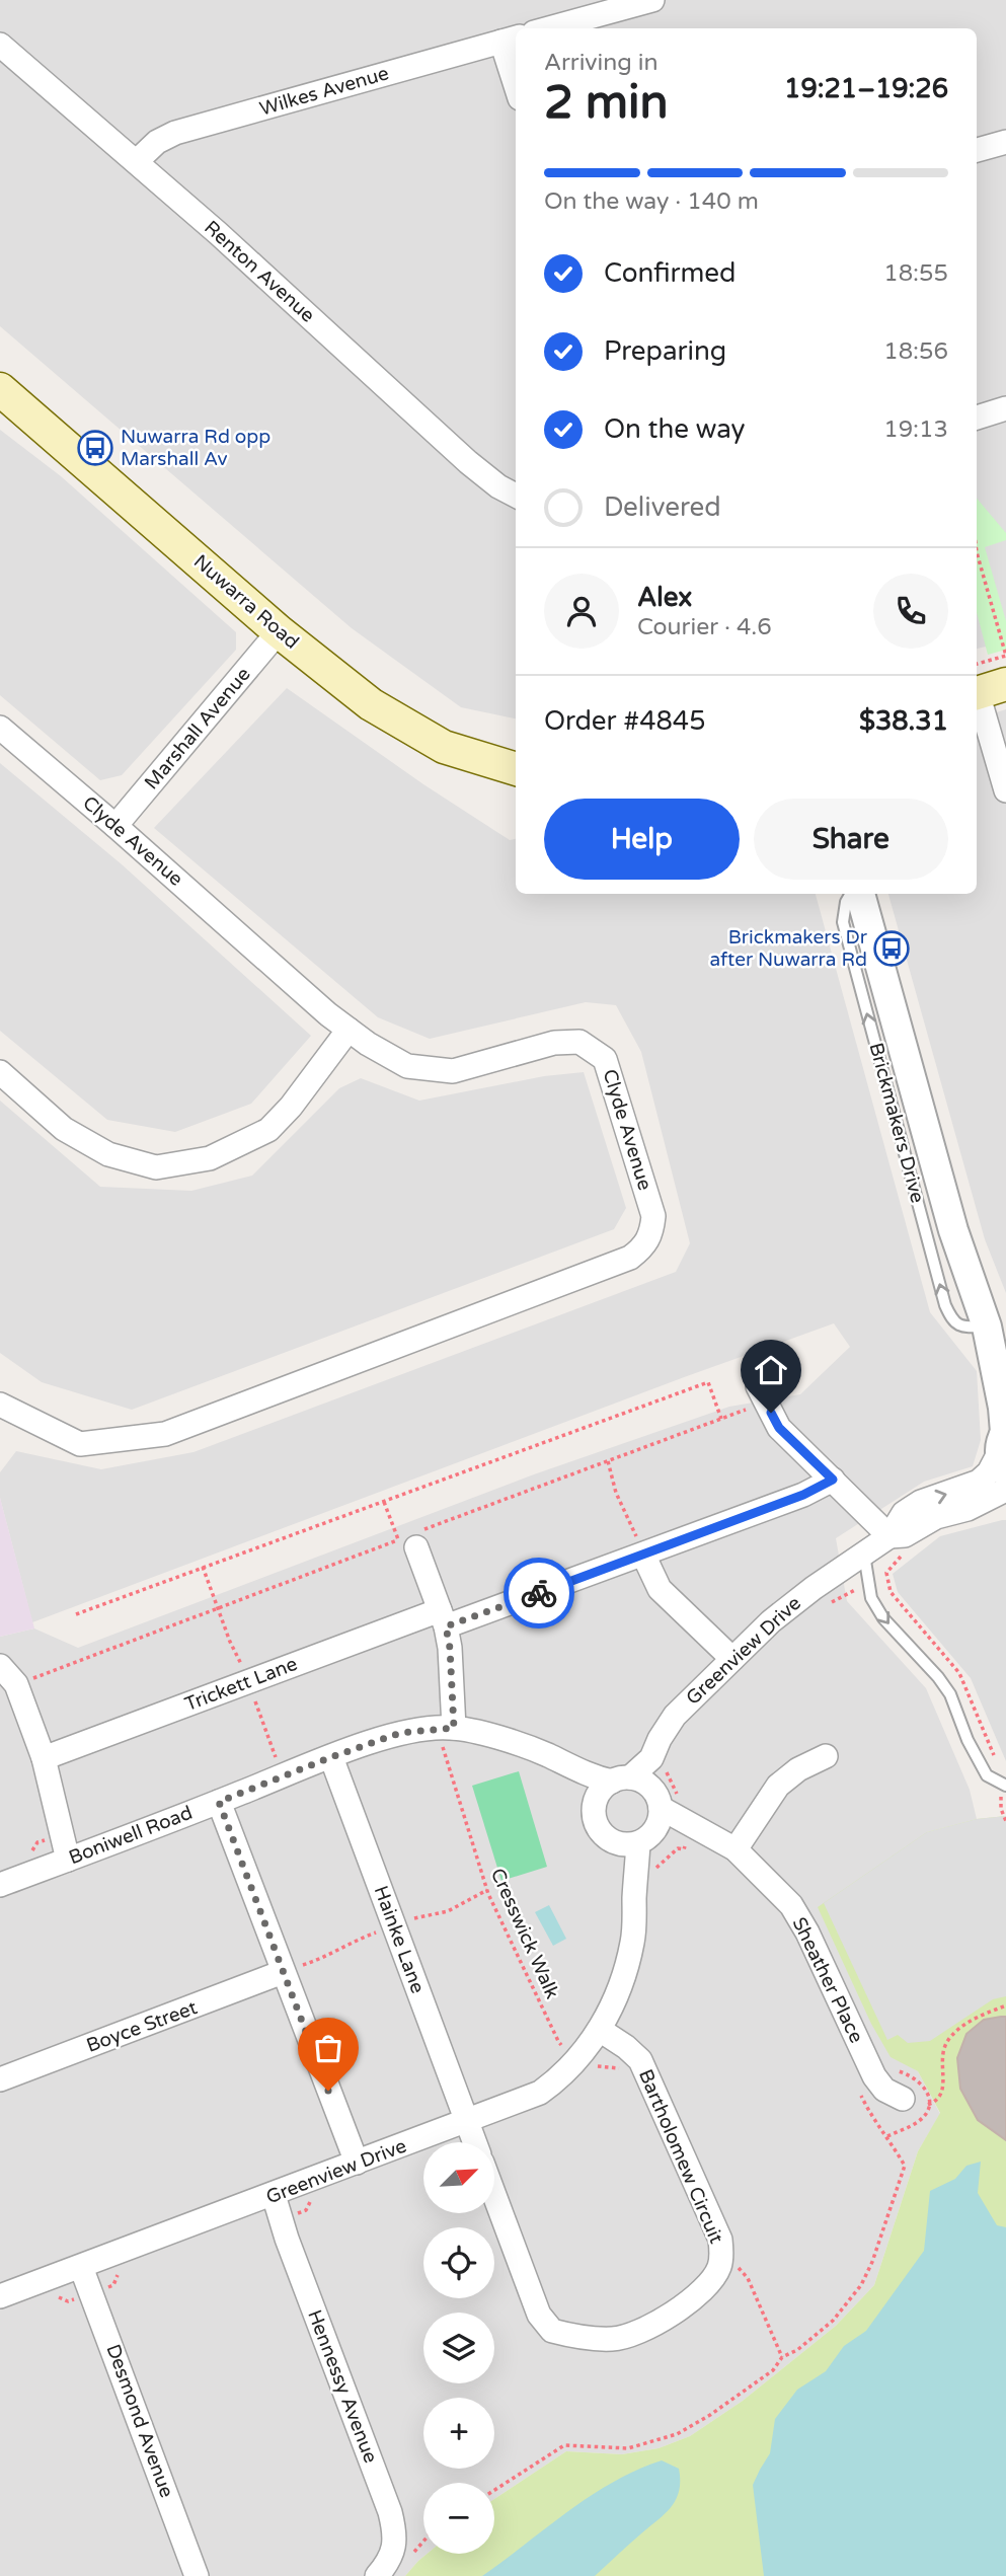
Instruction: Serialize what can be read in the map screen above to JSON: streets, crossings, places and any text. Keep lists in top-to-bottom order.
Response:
{
  "streets": {
    "main road": ["Nuwarra Road"],
    "street": [
      "Wilkes Avenue",
      "Renton Avenue",
      "Marshall Avenue",
      "Clyde Avenue",
      "Brickmakers Drive",
      "Greenview Drive",
      "Trickett Lane",
      "Boniwell Road",
      "Hainke Lane",
      "Sheather Place",
      "Boyce Street",
      "Bartholomew Circuit",
      "Hennessy Avenue",
      "Desmond Avenue"
    ],
    "path": ["Cresswick Walk"]
  },
  "crossings": [
    ["Wilkes Avenue", "Renton Avenue"],
    ["Nuwarra Road", "Marshall Avenue"],
    ["Marshall Avenue", "Clyde Avenue"],
    ["Brickmakers Drive", "Greenview Drive"],
    ["Greenview Drive", "Boniwell Road"],
    ["Greenview Drive", "Cresswick Walk"],
    ["Greenview Drive", "Hainke Lane"],
    ["Greenview Drive", "Sheather Place"],
    ["Greenview Drive", "Bartholomew Circuit"],
    ["Greenview Drive", "Hennessy Avenue"],
    ["Greenview Drive", "Desmond Avenue"],
    ["Boniwell Road", "Cresswick Walk"],
    ["Boniwell Road", "Hainke Lane"],
    ["Boniwell Road", "Sheather Place"]
  ],
  "one_way": ["Brickmakers Drive"],
  "places": {
    "bus stop": ["Nuwarra Rd opp Marshall Av", "Brickmakers Dr after Nuwarra Rd"]
  },
  "north": "top right",
  "page": {
    "heading": ["2 min", "Arriving in", "19:21–19:26"],
    "panel": [
      "Alex",
      "Courier · 4.6",
      "Order #4845",
      "$38.31"
    ],
    "bar": "On the way · 140 m",
    "list": [
      ["Confirmed", "18:55"],
      ["Preparing", "18:56"],
      ["On the way", "19:13"],
      "Delivered"
    ],
    "buttons": ["Help", "Share"],
    "map_buttons": ["+", "−"]
  }
}
